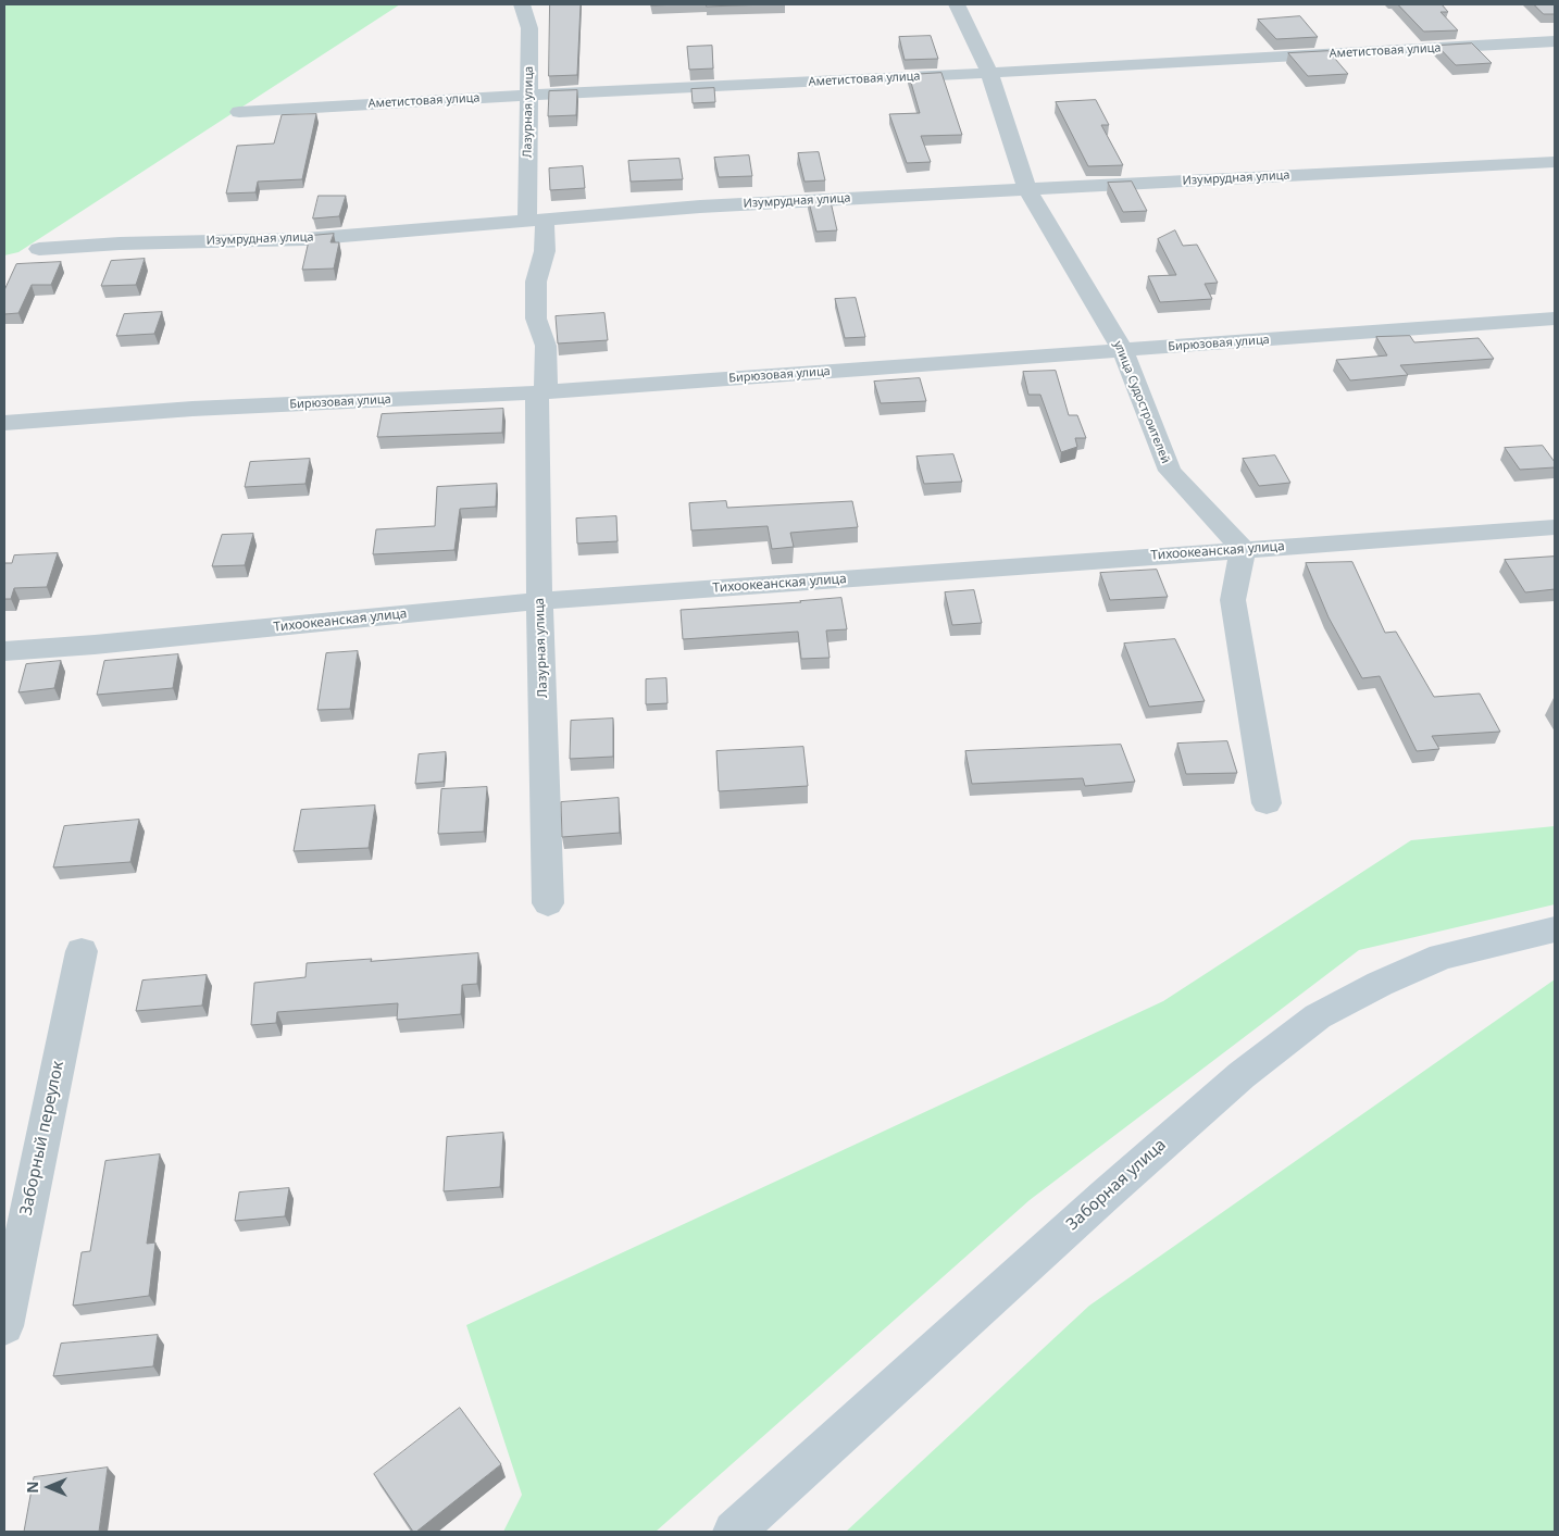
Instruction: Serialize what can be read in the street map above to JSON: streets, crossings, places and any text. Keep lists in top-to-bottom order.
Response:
{
  "streets": {
    "street": [
      "Аметистовая улица",
      "Лазурная улица",
      "Изумрудная улица",
      "Бирюзовая улица",
      "улица Судостроителей",
      "Тихоокеанская улица",
      "Заборный переулок",
      "Заборная улица"
    ]
  },
  "crossings": [
    ["Аметистовая улица", "Лазурная улица"],
    ["Аметистовая улица", "улица Судостроителей"],
    ["Лазурная улица", "Изумрудная улица"],
    ["Лазурная улица", "Бирюзовая улица"],
    ["Лазурная улица", "Тихоокеанская улица"],
    ["Изумрудная улица", "улица Судостроителей"],
    ["Бирюзовая улица", "улица Судостроителей"],
    ["улица Судостроителей", "Тихоокеанская улица"]
  ],
  "north": "left"
}
